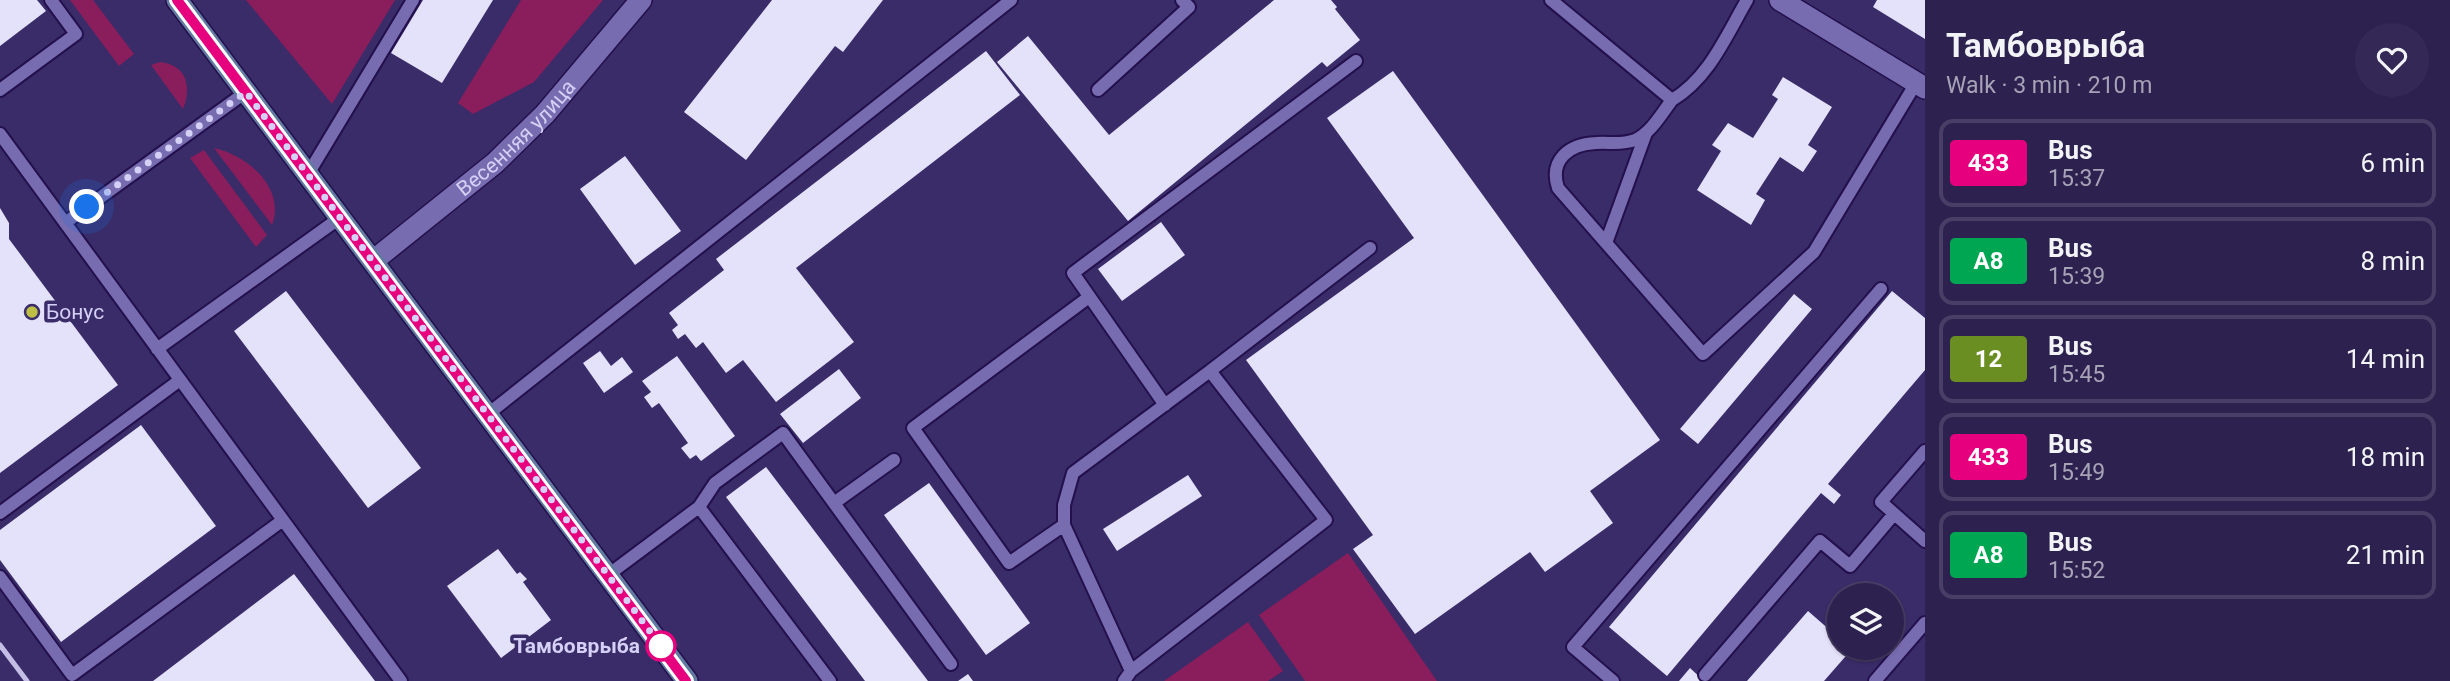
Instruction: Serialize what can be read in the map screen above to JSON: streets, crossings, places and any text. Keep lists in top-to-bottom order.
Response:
{
  "streets": {
    "street": ["Весенняя улица"]
  },
  "places": ["Бонус", "Тамбоврыба"],
  "lines": ["bus line 433"],
  "page": {
    "heading": ["Тамбоврыба", "Walk · 3 min · 210 m"],
    "list": [
      {
        "mark": "433",
        "name": "Bus",
        "note": "15:37",
        "value": "6 min"
      },
      {
        "mark": "А8",
        "name": "Bus",
        "note": "15:39",
        "value": "8 min"
      },
      {
        "mark": "12",
        "name": "Bus",
        "note": "15:45",
        "value": "14 min"
      },
      {
        "mark": "433",
        "name": "Bus",
        "note": "15:49",
        "value": "18 min"
      },
      {
        "mark": "А8",
        "name": "Bus",
        "note": "15:52",
        "value": "21 min"
      }
    ]
  }
}
